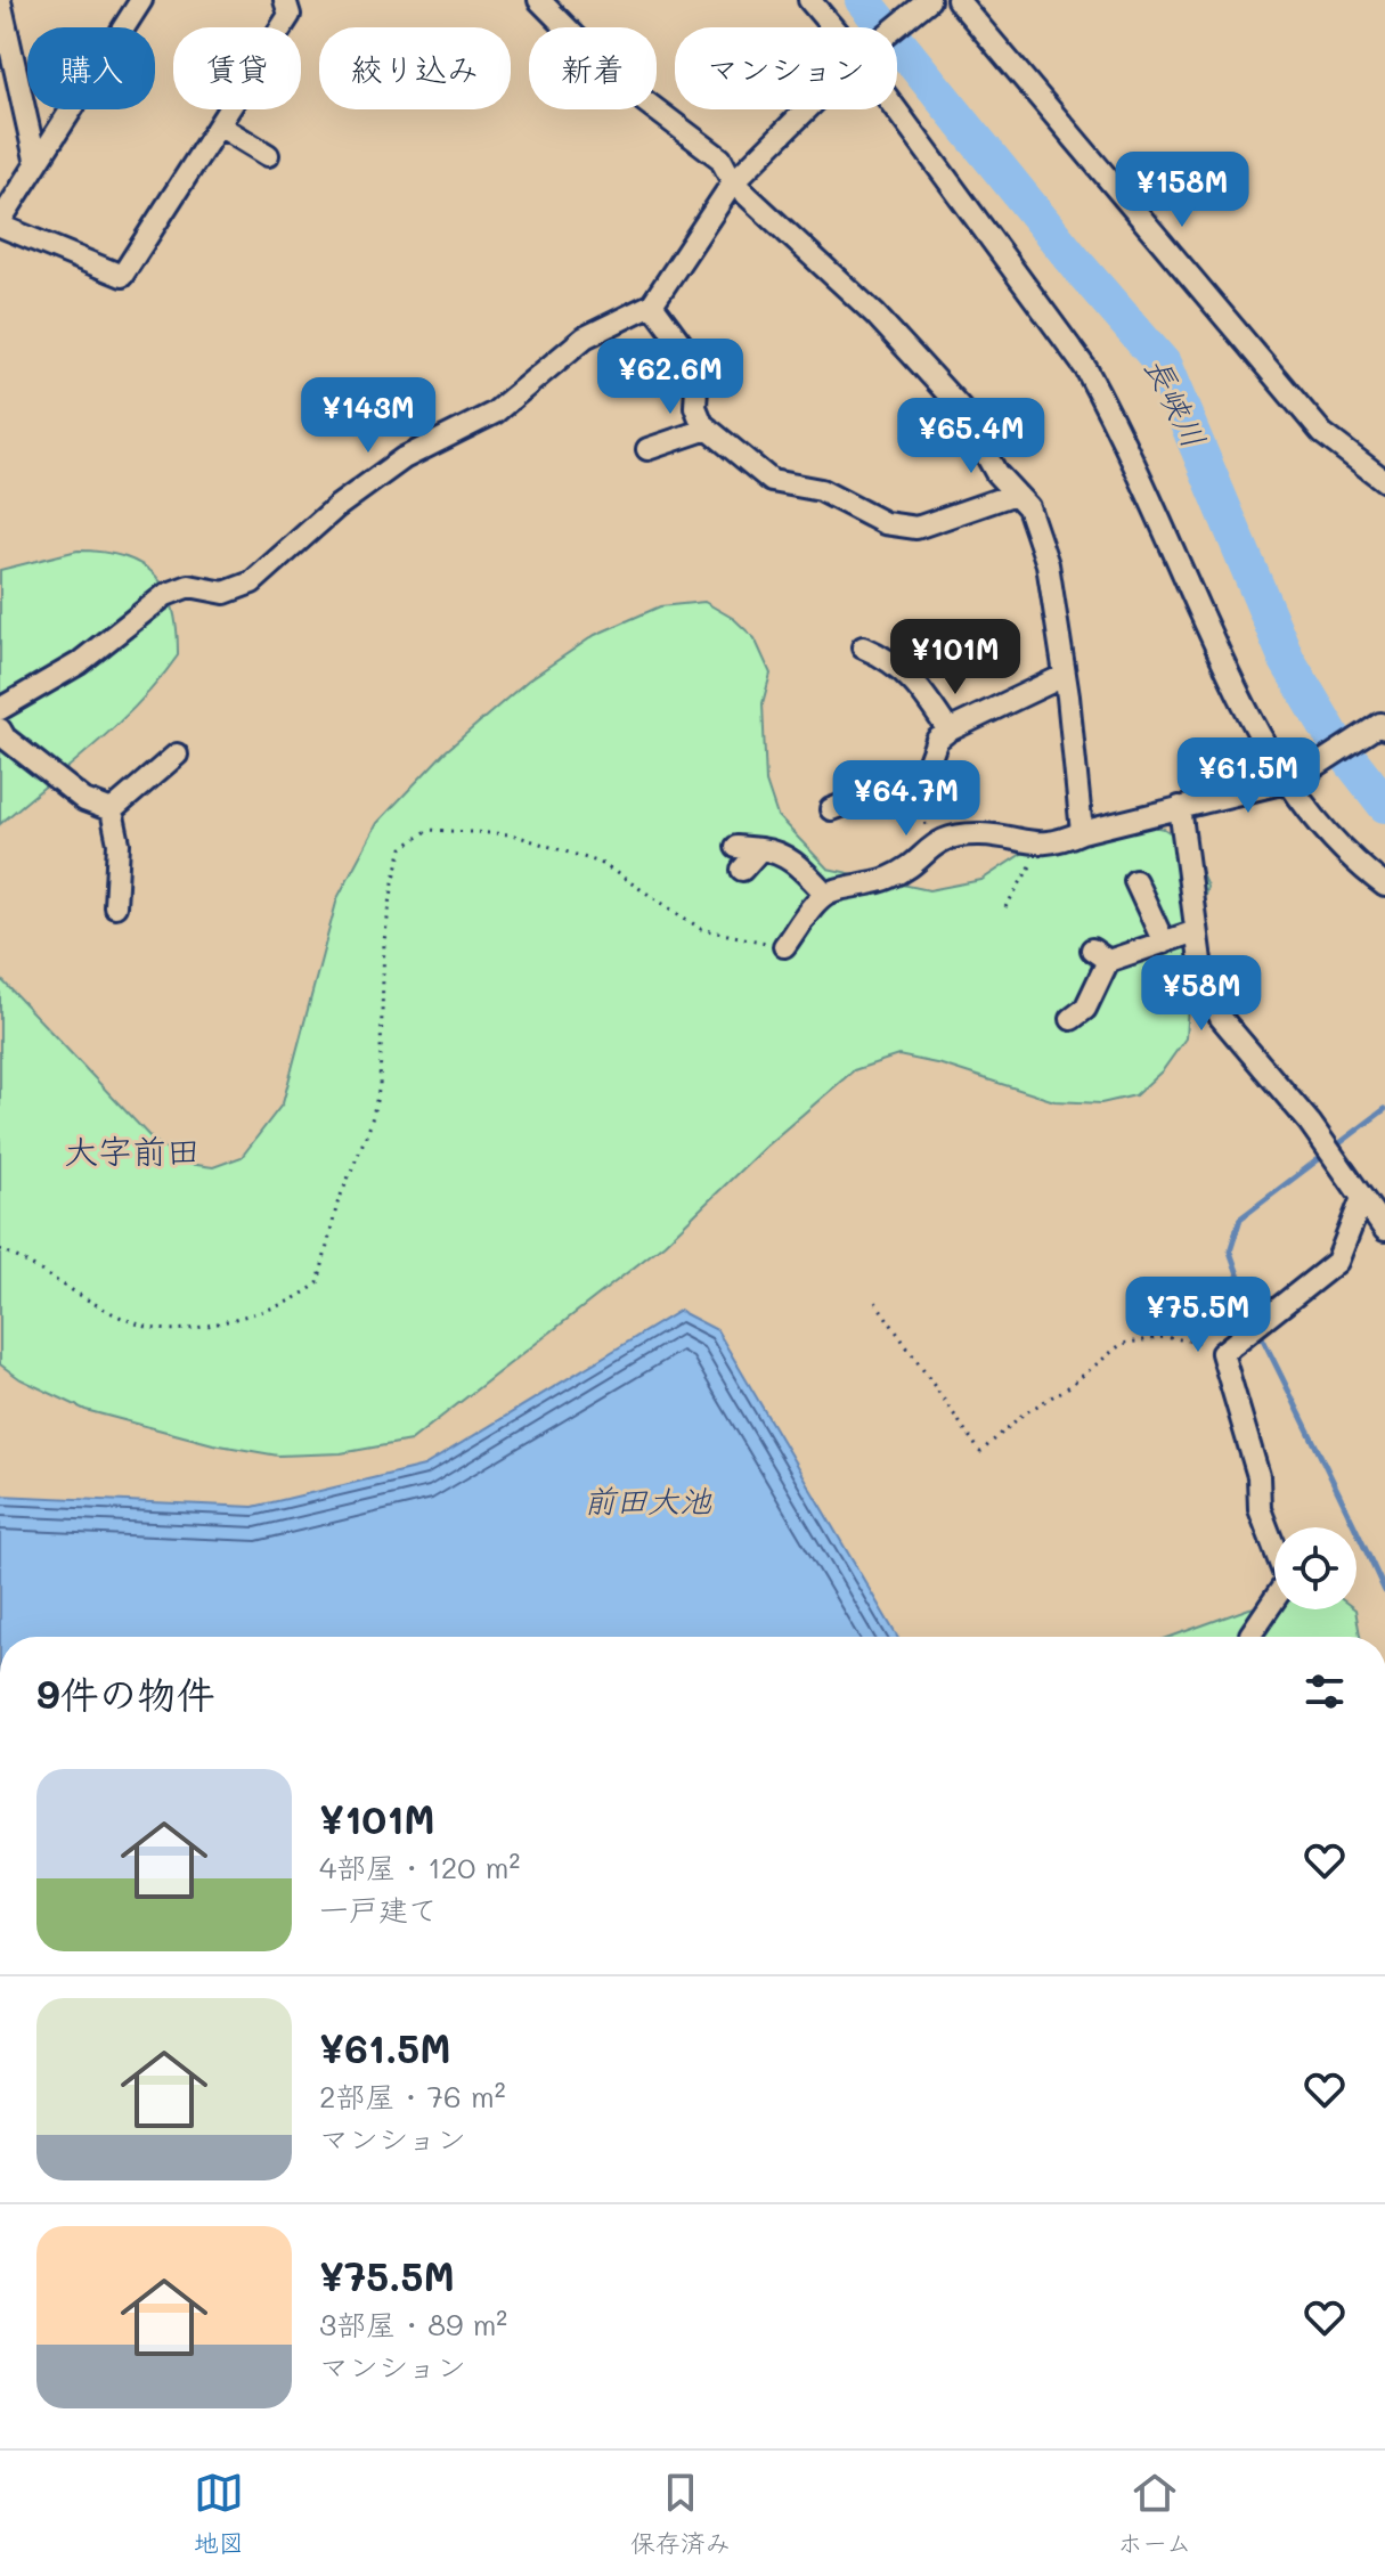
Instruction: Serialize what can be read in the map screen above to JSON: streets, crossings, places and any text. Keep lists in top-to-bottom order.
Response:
{
  "districts": ["大字前田"],
  "water": ["長峡川", "前田大池"],
  "page": {
    "chip": [
      "購入",
      "賃貸",
      "絞り込み",
      "新着",
      "マンション"
    ],
    "price": [
      "¥158M",
      "¥62.6M",
      "¥143M",
      "¥65.4M",
      "¥101M",
      "¥61.5M",
      "¥64.7M",
      "¥58M",
      "¥75.5M"
    ],
    "heading": "9件の物件",
    "list": [
      {
        "name": "¥101M",
        "note": "4部屋 · 120 m² · 一戸建て"
      },
      {
        "name": "¥61.5M",
        "note": "2部屋 · 76 m² · マンション"
      },
      {
        "name": "¥75.5M",
        "note": "3部屋 · 89 m² · マンション"
      }
    ],
    "tabs": ["地図", "保存済み", "ホーム"]
  }
}
